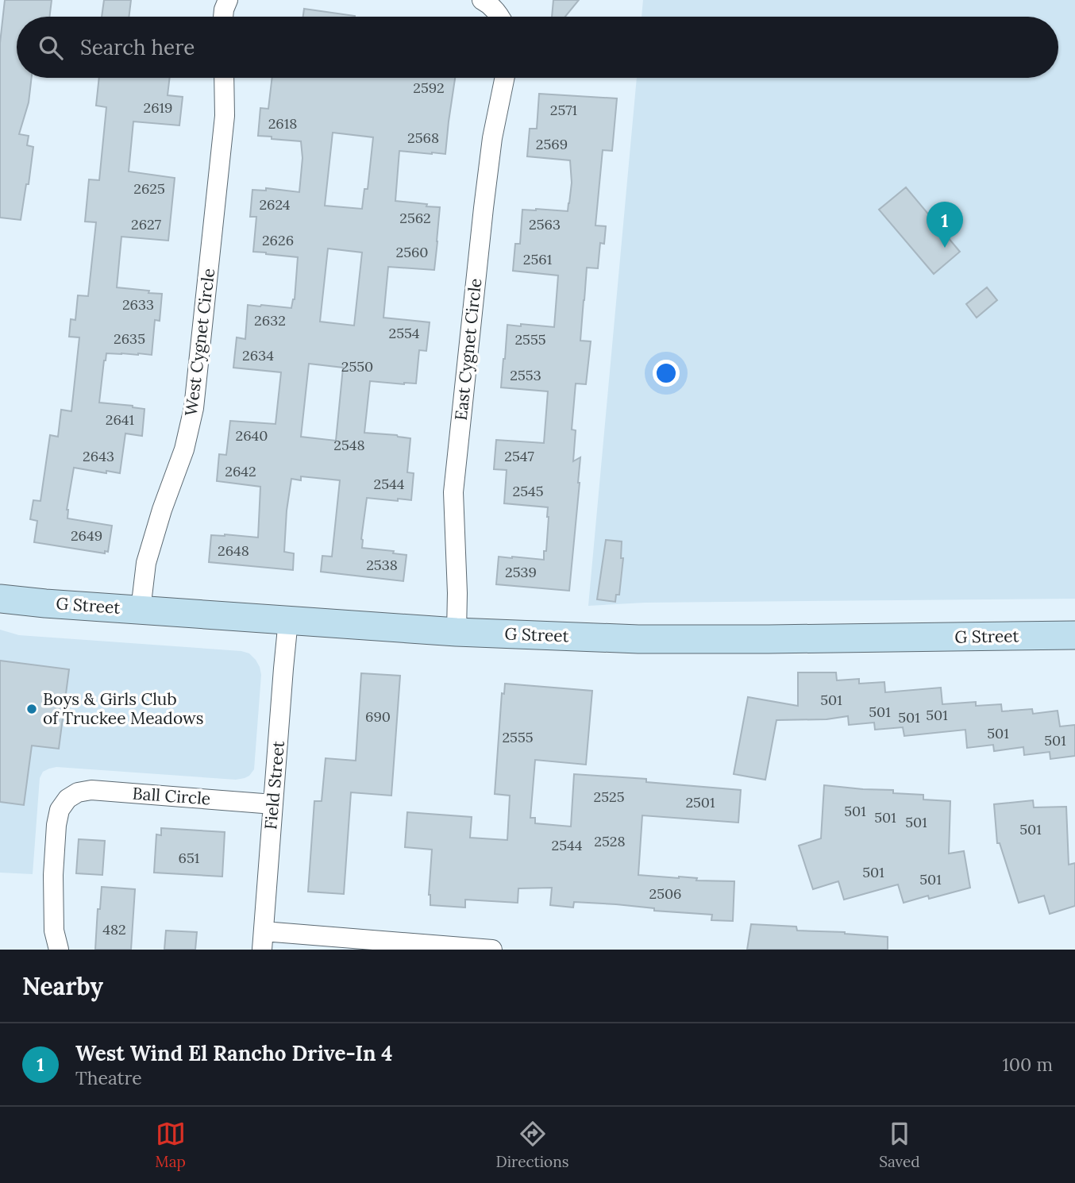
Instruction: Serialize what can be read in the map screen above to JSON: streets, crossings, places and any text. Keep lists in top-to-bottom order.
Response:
{
  "streets": {
    "street": [
      "West Cygnet Circle",
      "East Cygnet Circle",
      "G Street",
      "Field Street",
      "Ball Circle"
    ]
  },
  "crossings": [
    ["West Cygnet Circle", "G Street"],
    ["East Cygnet Circle", "G Street"],
    ["G Street", "Field Street"],
    ["Field Street", "Ball Circle"]
  ],
  "places": ["Boys & Girls Club of Truckee Meadows"],
  "house_numbers": [
    "2592",
    "2619",
    "2571",
    "2618",
    "2568",
    "2569",
    "2625",
    "2624",
    "2562",
    "2627",
    "2563",
    "2626",
    "2560",
    "2561",
    "2633",
    "2632",
    "2554",
    "2635",
    "2555",
    "2634",
    "2550",
    "2553",
    "2641",
    "2640",
    "2548",
    "2643",
    "2547",
    "2642",
    "2544",
    "2545",
    "2649",
    "2648",
    "2538",
    "2539",
    "501",
    "501",
    "501",
    "690",
    "501",
    "501",
    "2555",
    "501",
    "2525",
    "2501",
    "501",
    "501",
    "501",
    "501",
    "2528",
    "2544",
    "651",
    "501",
    "501",
    "2506",
    "482"
  ],
  "page": {
    "search": "Search here",
    "pins": "1",
    "heading": "Nearby",
    "list": [
      {
        "mark": "1",
        "name": "West Wind El Rancho Drive-In 4",
        "note": "Theatre",
        "value": "100 m"
      }
    ],
    "nav": ["Map", "Directions", "Saved"]
  }
}
